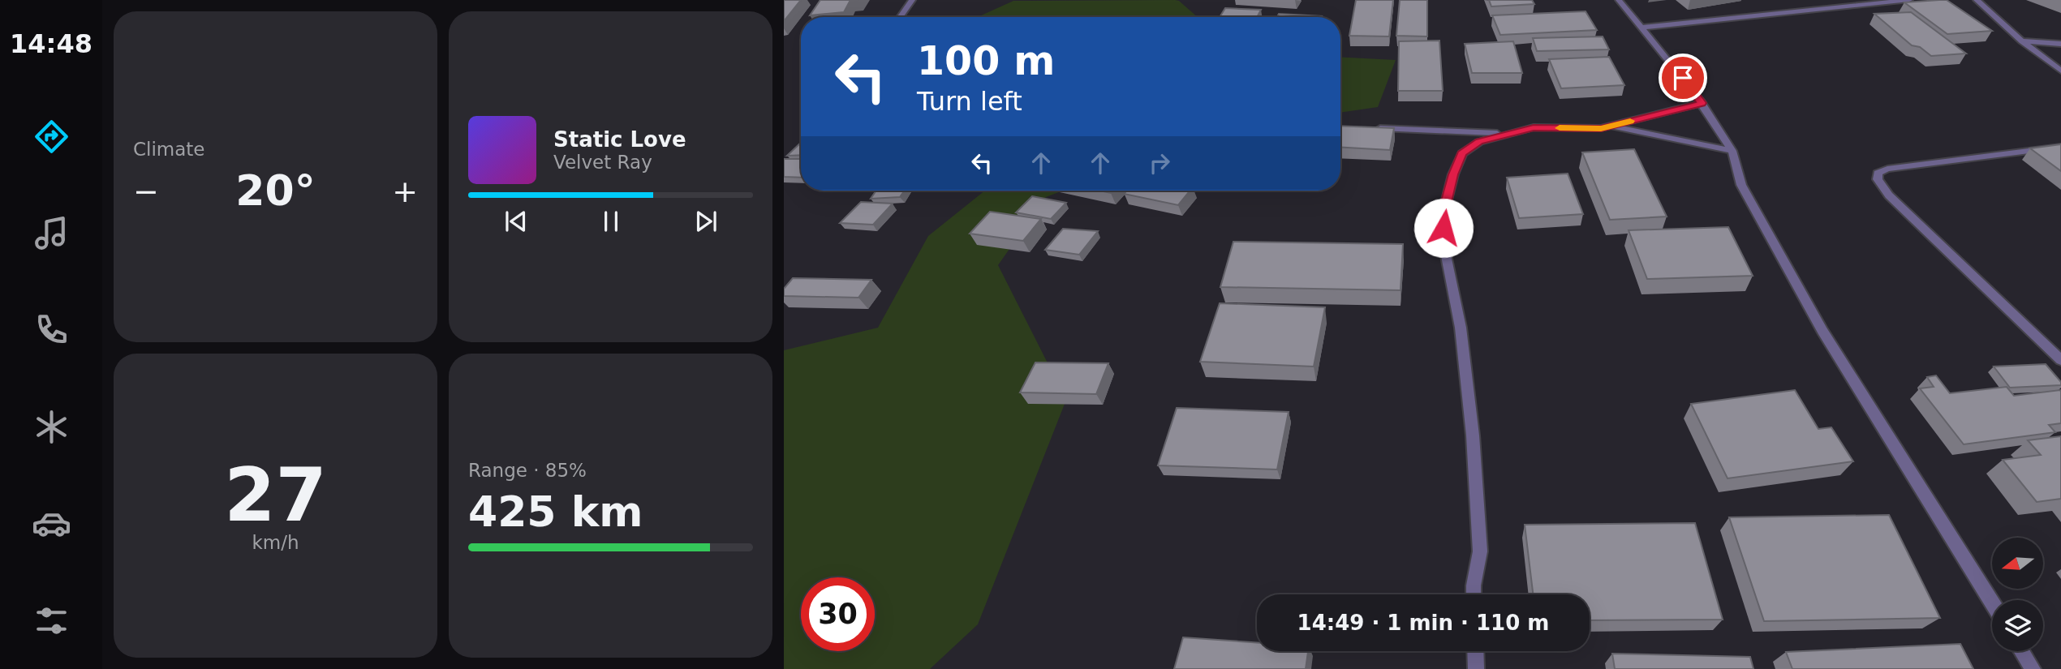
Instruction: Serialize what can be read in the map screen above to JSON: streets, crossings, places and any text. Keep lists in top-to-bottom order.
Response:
{
  "north": "left",
  "page": {
    "tabs": "14:48",
    "tile": [
      "Climate",
      ["27", "km/h"],
      ["Range · 85%", "425 km"]
    ],
    "turn": ["100 m", "Turn left"],
    "song": ["Static Love", "Velvet Ray"],
    "heat": ["−", "20°", "+"],
    "limit": "30",
    "trip": "14:49 · 1 min · 110 m"
  }
}
